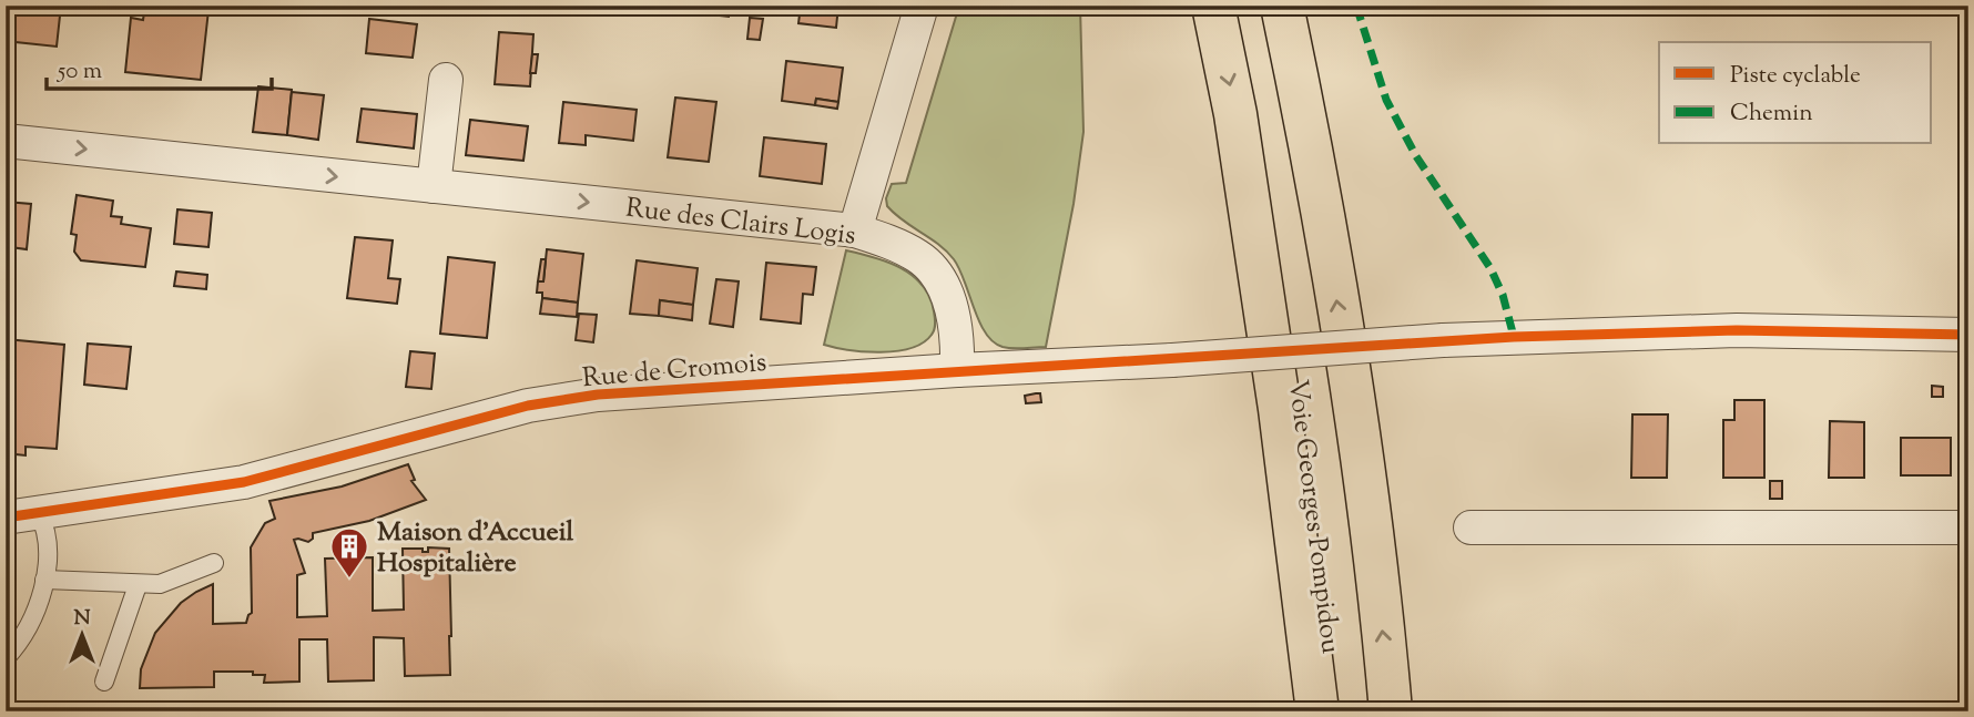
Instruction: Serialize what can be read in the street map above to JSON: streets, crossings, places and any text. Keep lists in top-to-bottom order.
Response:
{
  "streets": {
    "highway": ["Voie Georges Pompidou"],
    "street": ["Rue des Clairs Logis", "Rue de Cromois"]
  },
  "crossings": [
    ["Rue des Clairs Logis", "Rue de Cromois"]
  ],
  "one_way": ["Rue des Clairs Logis"],
  "places": {
    "building": ["Maison d'Accueil Hospitalière"]
  },
  "legend": ["Piste cyclable", "Chemin"],
  "scale_bar": "50 m",
  "north": "top"
}
